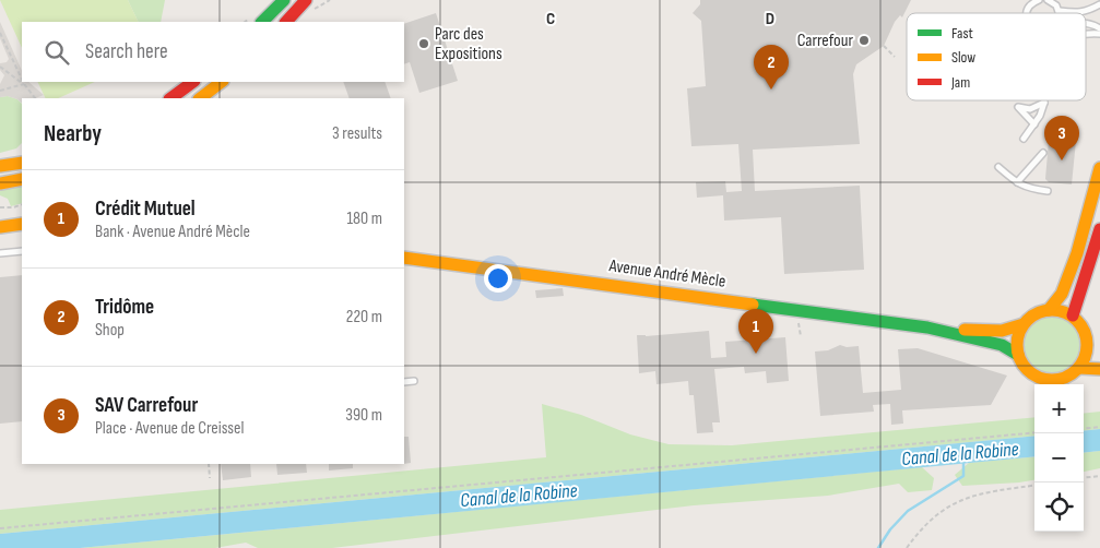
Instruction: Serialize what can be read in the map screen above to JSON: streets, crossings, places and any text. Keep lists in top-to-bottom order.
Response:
{
  "streets": {
    "street": ["Avenue André Mècle"]
  },
  "water": ["Canal de la Robine"],
  "places": ["Carrefour", "Parc des Expositions"],
  "legend": ["Fast", "Slow", "Jam"],
  "page": {
    "search": "Search here",
    "pins": ["2", "3", "1"],
    "heading": ["Nearby", "3 results"],
    "list": [
      {
        "mark": "1",
        "name": "Crédit Mutuel",
        "note": "Bank · Avenue André Mècle",
        "value": "180 m"
      },
      {
        "mark": "2",
        "name": "Tridôme",
        "note": "Shop",
        "value": "220 m"
      },
      {
        "mark": "3",
        "name": "SAV Carrefour",
        "note": "Place · Avenue de Creissel",
        "value": "390 m"
      }
    ],
    "map_buttons": ["+", "−"]
  },
  "grid": {
    "columns": ["C", "D"]
  }
}
